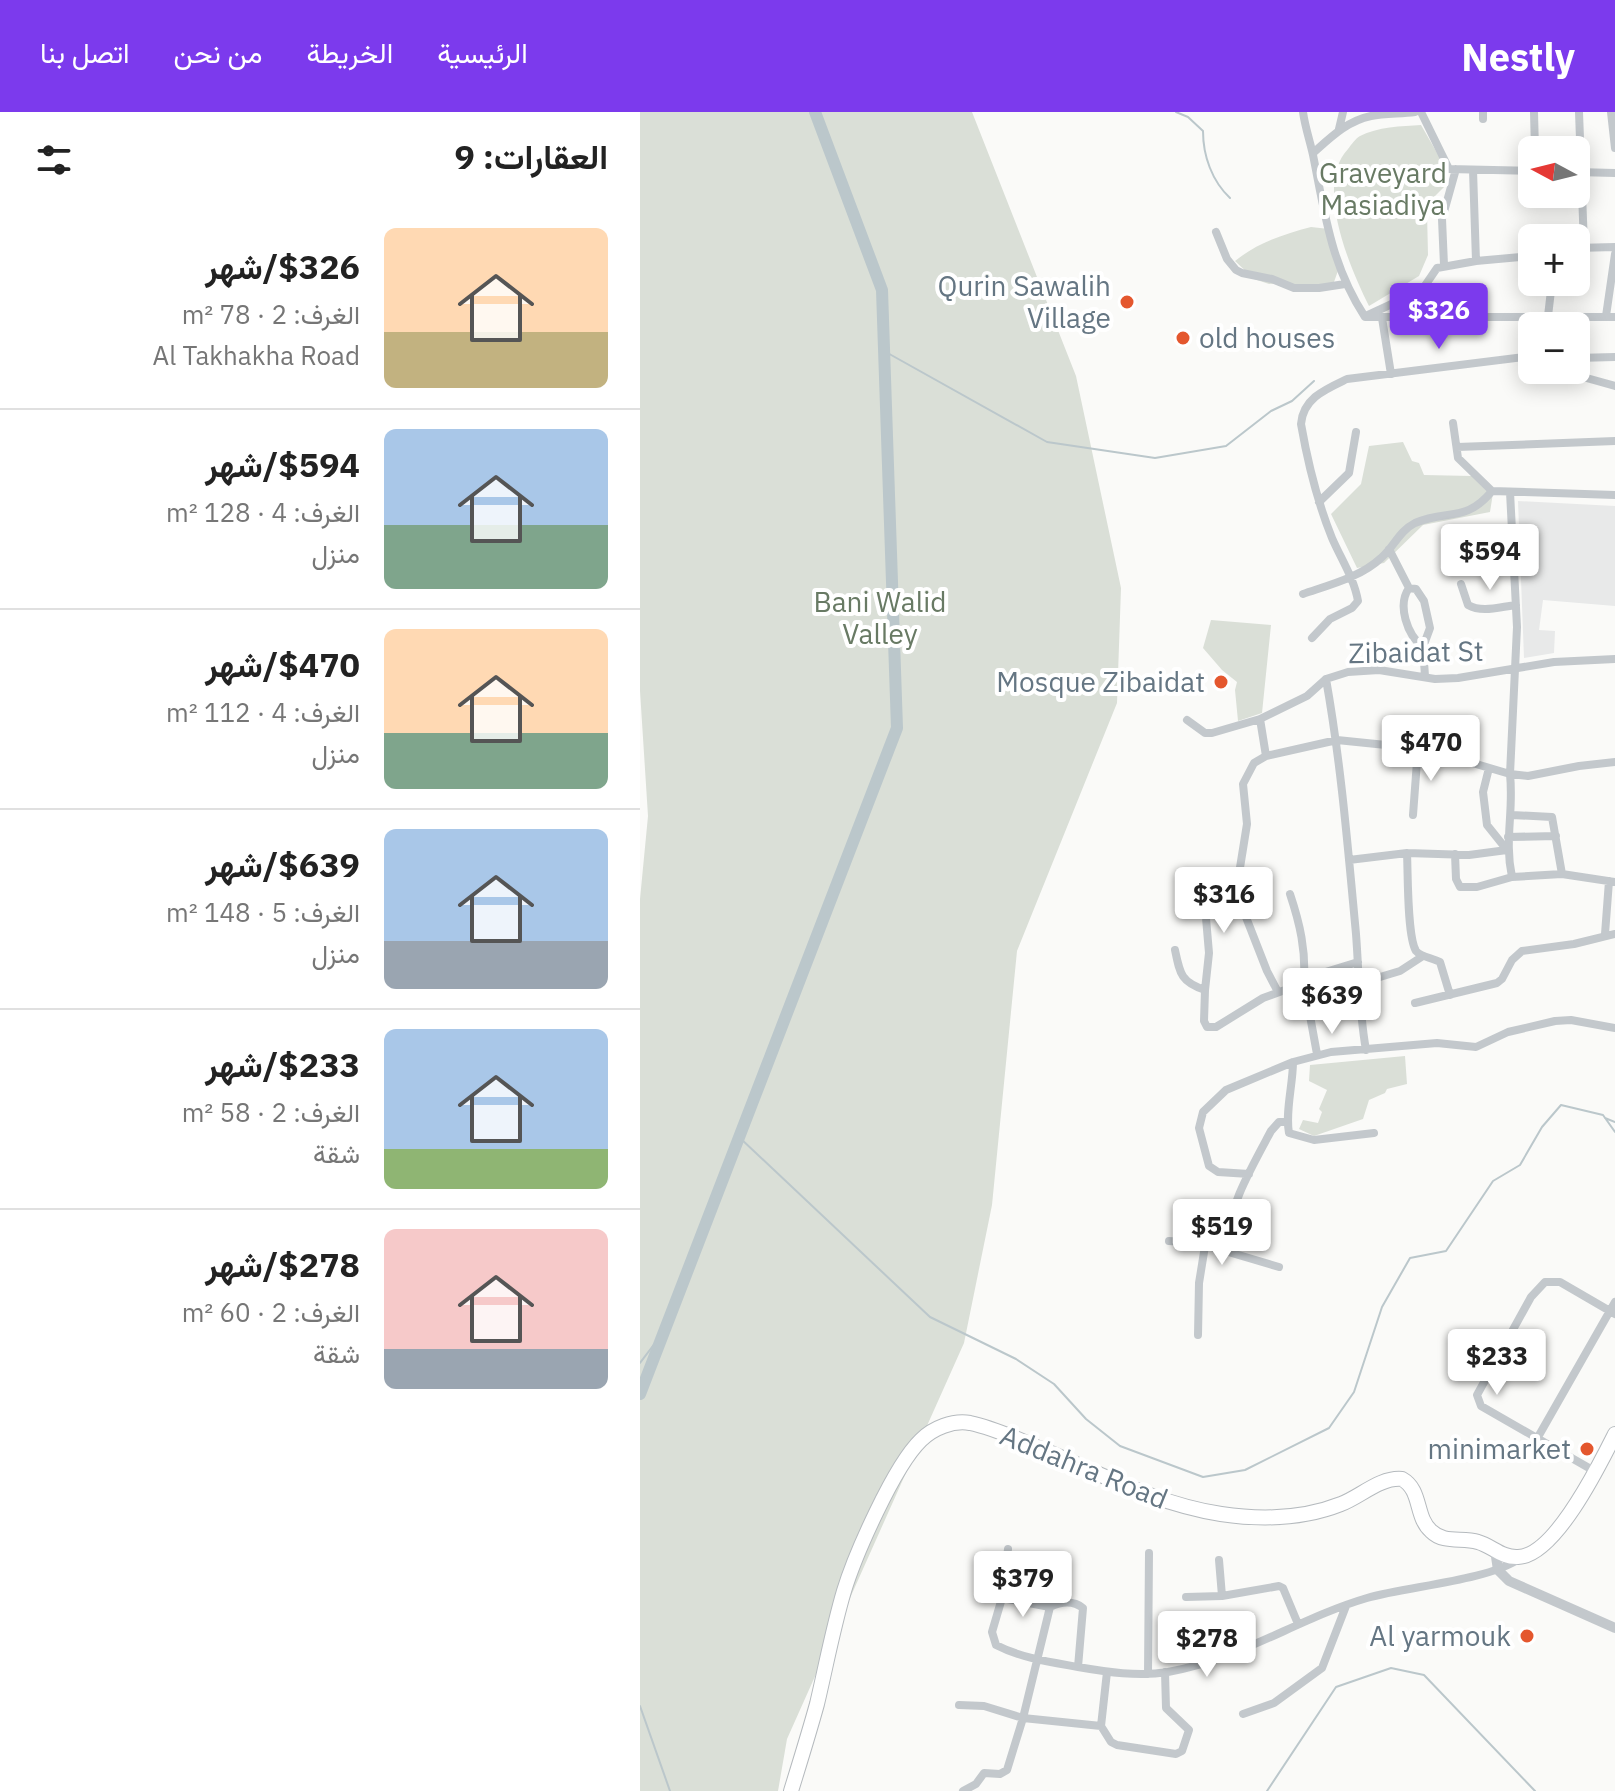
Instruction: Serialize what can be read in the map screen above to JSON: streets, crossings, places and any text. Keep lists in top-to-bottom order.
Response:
{
  "streets": {
    "main road": ["Addahra Road"],
    "street": ["Zibaidat St"]
  },
  "parks": ["Graveyard Masiadiya", "Bani Walid Valley"],
  "places": [
    "Qurin Sawalih Village",
    "old houses",
    "Mosque Zibaidat",
    "minimarket",
    "Al yarmouk"
  ],
  "north": "left",
  "page": {
    "header": "Nestly",
    "nav": [
      "الرئيسية",
      "الخريطة",
      "من نحن",
      "اتصل بنا"
    ],
    "heading": "العقارات: 9",
    "map_buttons": ["+", "−"],
    "list": [
      {
        "name": "$326/شهر",
        "note": "الغرف: 2 · 78 m² · Al Takhakha Road"
      },
      {
        "name": "$594/شهر",
        "note": "الغرف: 4 · 128 m² · منزل"
      },
      {
        "name": "$470/شهر",
        "note": "الغرف: 4 · 112 m² · منزل"
      },
      {
        "name": "$639/شهر",
        "note": "الغرف: 5 · 148 m² · منزل"
      },
      {
        "name": "$233/شهر",
        "note": "الغرف: 2 · 58 m² · شقة"
      },
      {
        "name": "$278/شهر",
        "note": "الغرف: 2 · 60 m² · شقة"
      }
    ],
    "price": [
      "$326",
      "$594",
      "$470",
      "$316",
      "$639",
      "$519",
      "$233",
      "$379",
      "$278"
    ]
  }
}
